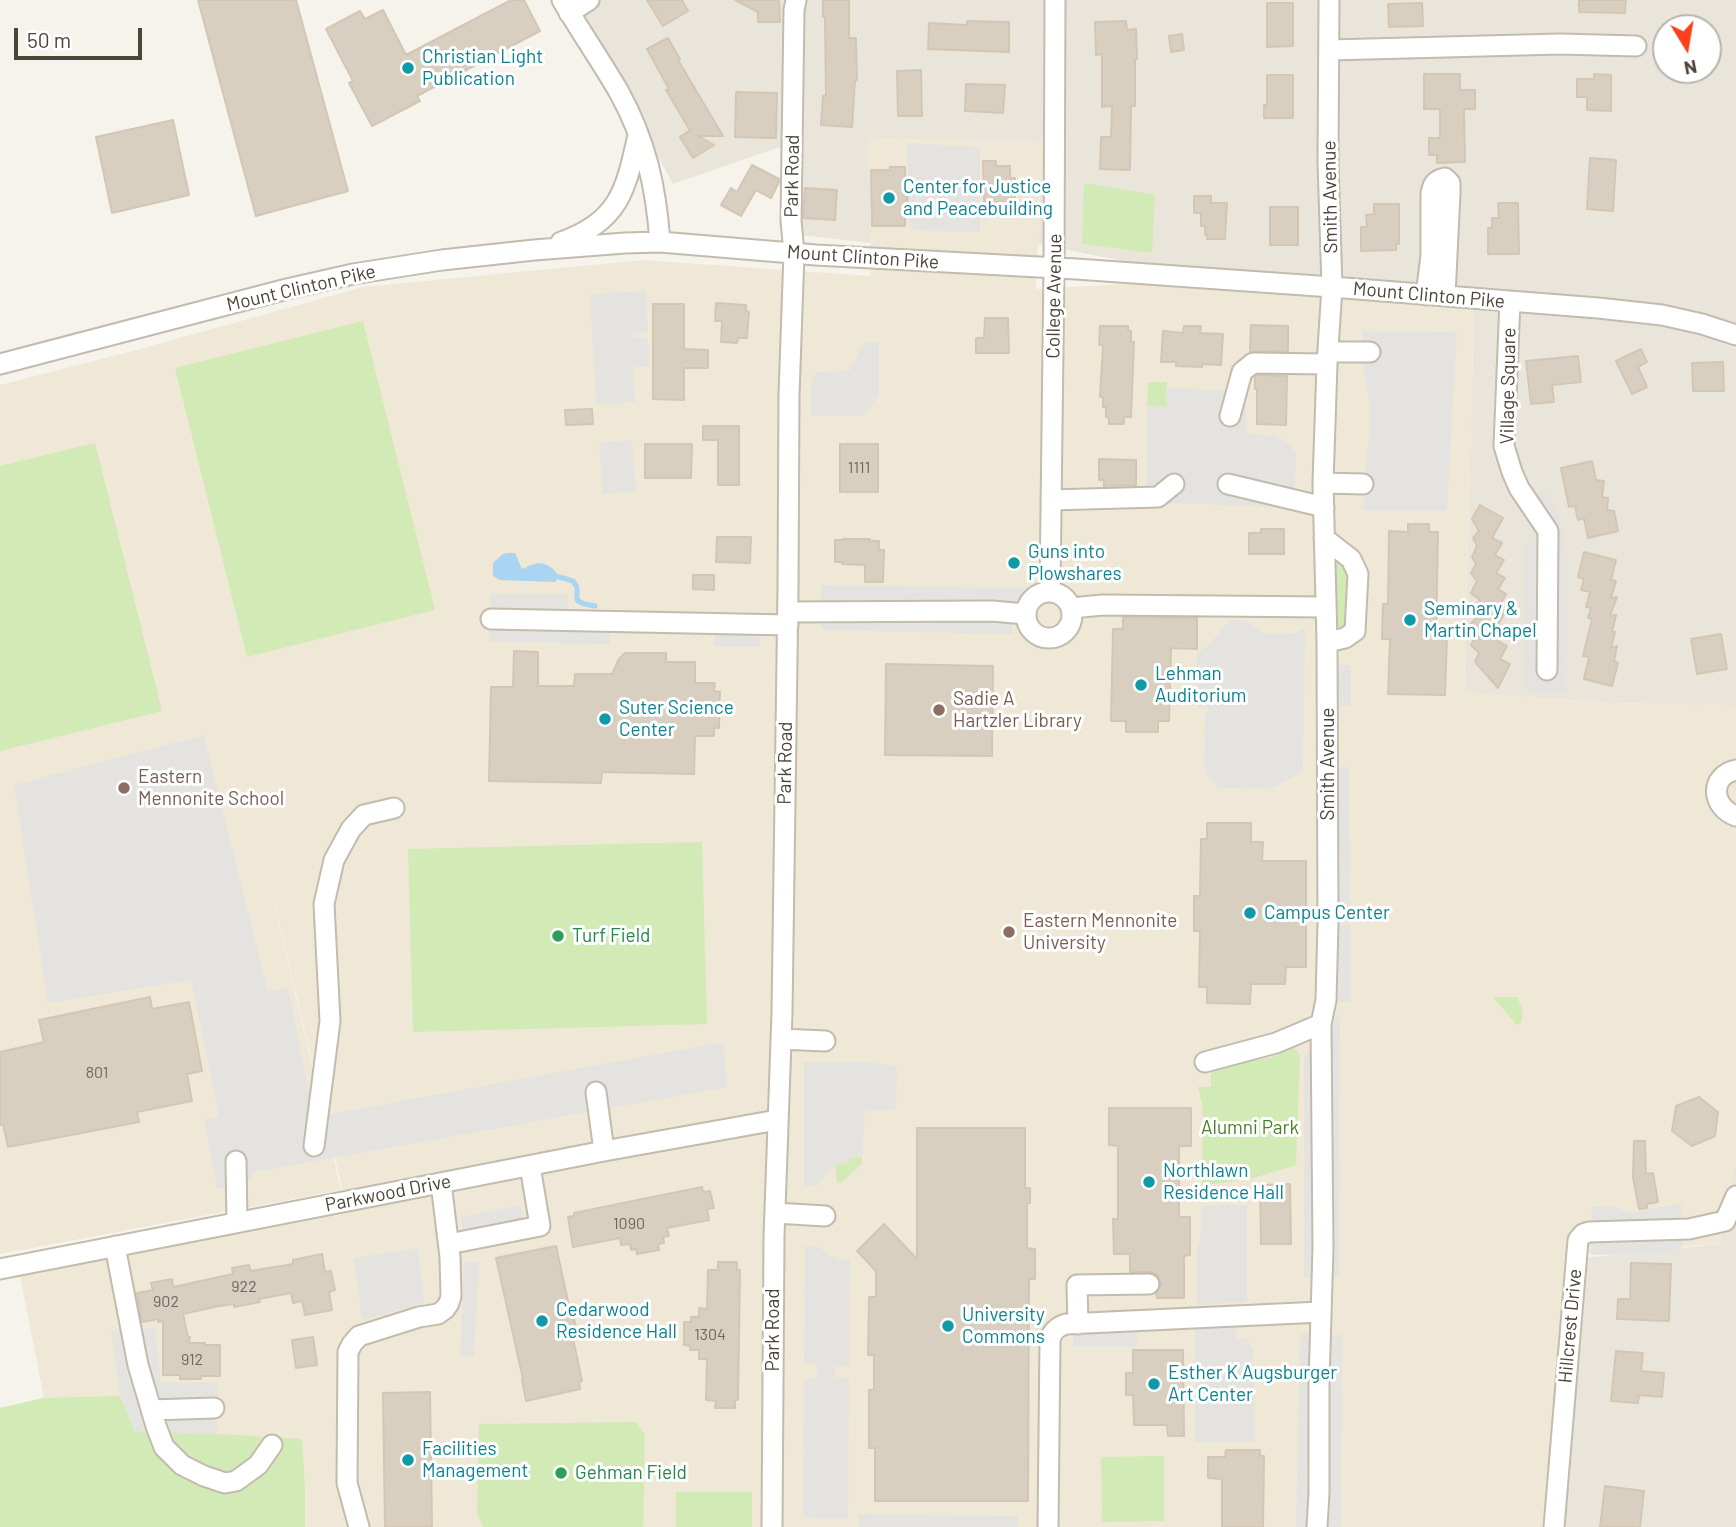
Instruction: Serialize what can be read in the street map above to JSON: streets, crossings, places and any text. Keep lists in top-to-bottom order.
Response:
{
  "streets": {
    "street": [
      "Park Road",
      "Smith Avenue",
      "Mount Clinton Pike",
      "College Avenue",
      "Village Square",
      "Parkwood Drive",
      "Hillcrest Drive"
    ]
  },
  "crossings": [
    ["Park Road", "Mount Clinton Pike"],
    ["Park Road", "Parkwood Drive"],
    ["Smith Avenue", "Mount Clinton Pike"],
    ["Mount Clinton Pike", "College Avenue"],
    ["Mount Clinton Pike", "Village Square"]
  ],
  "parks": ["Alumni Park"],
  "places": [
    "Christian Light Publication",
    "Center for Justice and Peacebuilding",
    "Guns into Plowshares",
    "Seminary & Martin Chapel",
    "Lehman Auditorium",
    "Sadie A Hartzler Library",
    "Suter Science Center",
    "Eastern Mennonite School",
    "Campus Center",
    "Eastern Mennonite University",
    "Turf Field",
    "Northlawn Residence Hall",
    "Cedarwood Residence Hall",
    "University Commons",
    "Esther K Augsburger Art Center",
    "Facilities Management",
    "Gehman Field"
  ],
  "house_numbers": [
    "1111",
    "801",
    "1090",
    "922",
    "902",
    "1304",
    "912"
  ],
  "scale_bar": "50 m",
  "north": "bottom"
}
